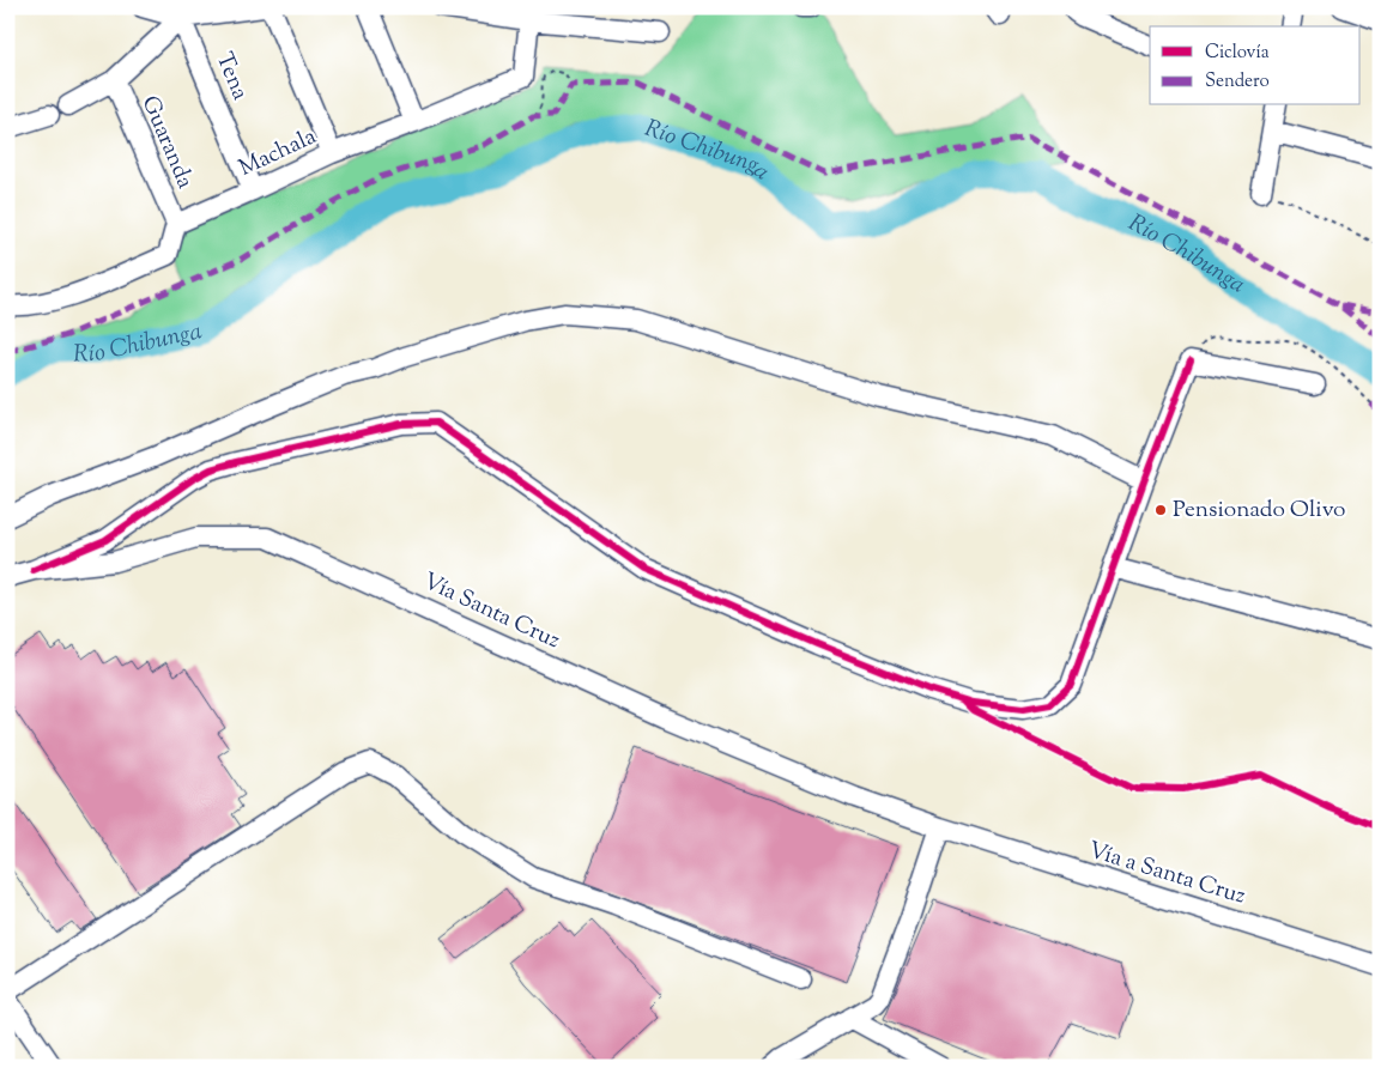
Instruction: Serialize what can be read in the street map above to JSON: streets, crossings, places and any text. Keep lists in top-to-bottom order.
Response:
{
  "streets": {
    "street": [
      "Tena",
      "Guaranda",
      "Machala",
      "Vía Santa Cruz",
      "Vía a Santa Cruz"
    ]
  },
  "crossings": [
    ["Tena", "Machala"],
    ["Guaranda", "Machala"],
    ["Vía Santa Cruz", "Vía a Santa Cruz"]
  ],
  "water": ["Río Chibunga"],
  "places": ["Pensionado Olivo"],
  "legend": ["Ciclovía", "Sendero"]
}
